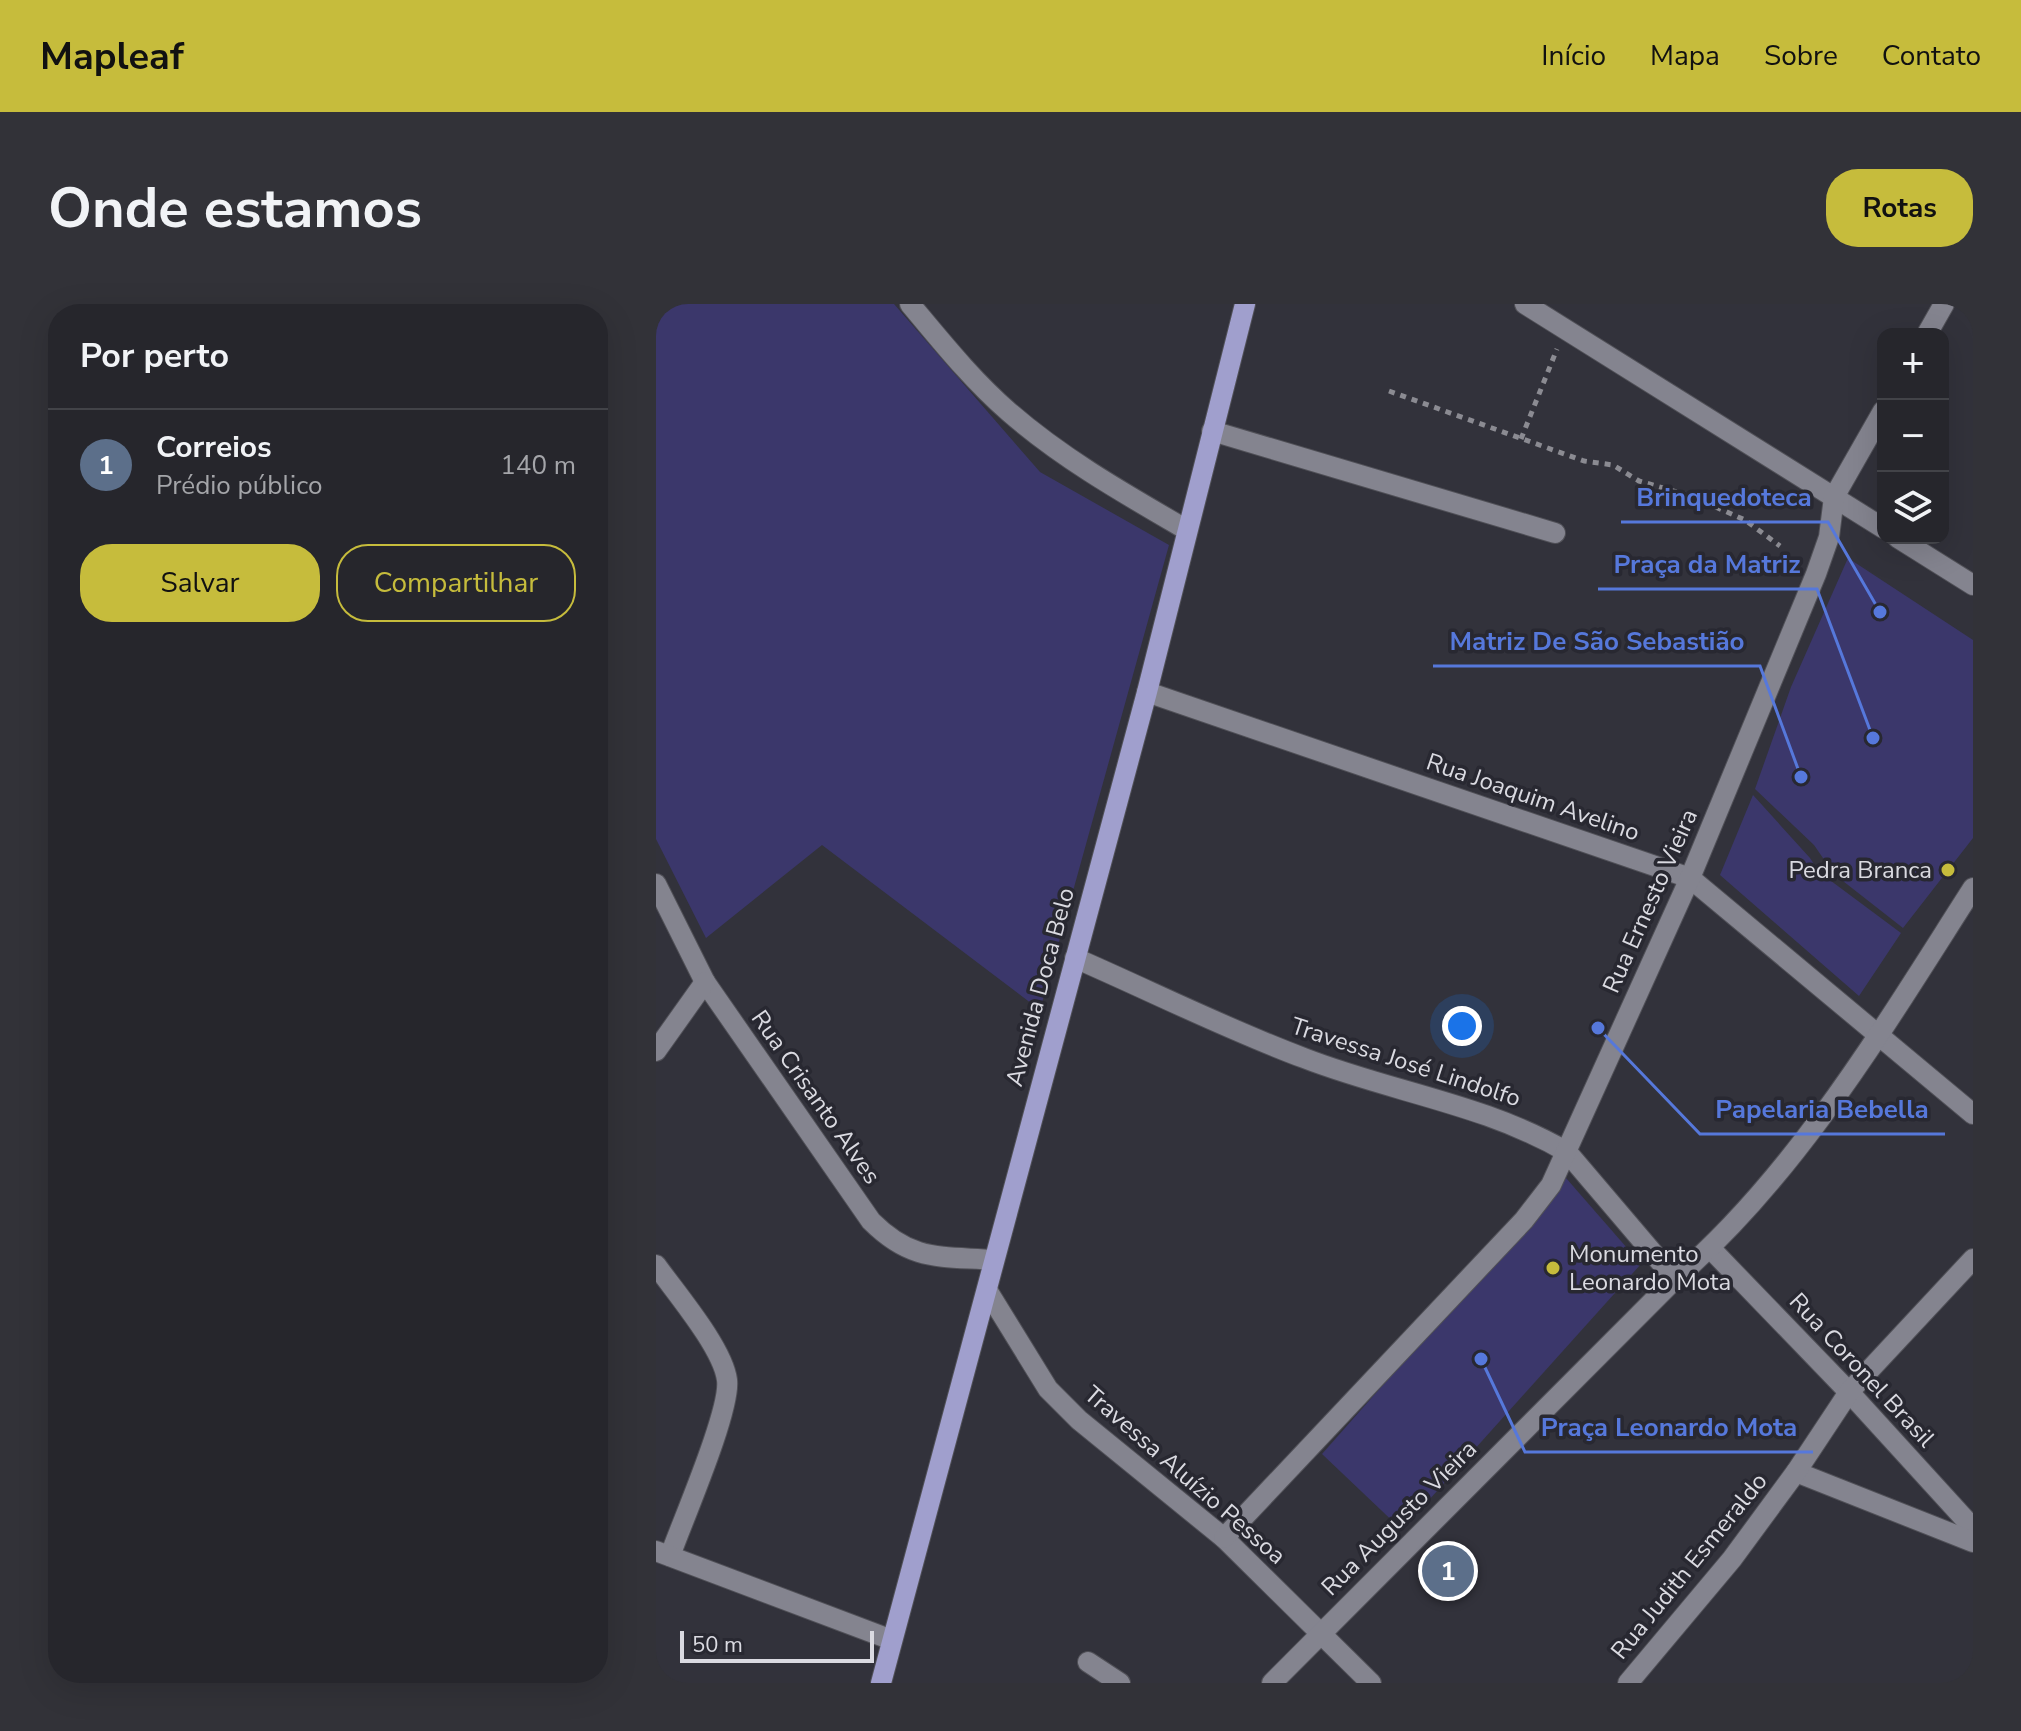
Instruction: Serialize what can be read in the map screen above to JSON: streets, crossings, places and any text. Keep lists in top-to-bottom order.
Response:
{
  "streets": {
    "main road": ["Avenida Doca Belo"],
    "street": [
      "Rua Joaquim Avelino",
      "Rua Ernesto Vieira",
      "Travessa José Lindolfo",
      "Rua Crisanto Alves",
      "Rua Coronel Brasil",
      "Travessa Aluízio Pessoa",
      "Rua Augusto Vieira",
      "Rua Judith Esmeraldo"
    ]
  },
  "crossings": [
    ["Rua Joaquim Avelino", "Rua Ernesto Vieira"],
    ["Rua Joaquim Avelino", "Avenida Doca Belo"],
    ["Rua Joaquim Avelino", "Rua Augusto Vieira"],
    ["Rua Ernesto Vieira", "Travessa José Lindolfo"],
    ["Rua Ernesto Vieira", "Travessa Aluízio Pessoa"],
    ["Avenida Doca Belo", "Travessa José Lindolfo"],
    ["Avenida Doca Belo", "Rua Crisanto Alves"],
    ["Avenida Doca Belo", "Travessa Aluízio Pessoa"],
    ["Travessa José Lindolfo", "Rua Augusto Vieira"],
    ["Rua Coronel Brasil", "Rua Augusto Vieira"],
    ["Rua Coronel Brasil", "Rua Judith Esmeraldo"],
    ["Travessa Aluízio Pessoa", "Rua Augusto Vieira"]
  ],
  "places": [
    "Brinquedoteca",
    "Praça da Matriz",
    "Matriz De São Sebastião",
    "Pedra Branca",
    "Papelaria Bebella",
    "Monumento Leonardo Mota",
    "Praça Leonardo Mota"
  ],
  "scale_bar": "50 m",
  "page": {
    "header": "Mapleaf",
    "nav": [
      "Início",
      "Mapa",
      "Sobre",
      "Contato"
    ],
    "buttons": [
      "Rotas",
      ["Salvar", "Compartilhar"]
    ],
    "title": "Onde estamos",
    "heading": "Por perto",
    "map_buttons": ["+", "−"],
    "list": [
      {
        "mark": "1",
        "name": "Correios",
        "note": "Prédio público",
        "value": "140 m"
      }
    ],
    "pins": "1",
    "scale": "50 m"
  }
}
